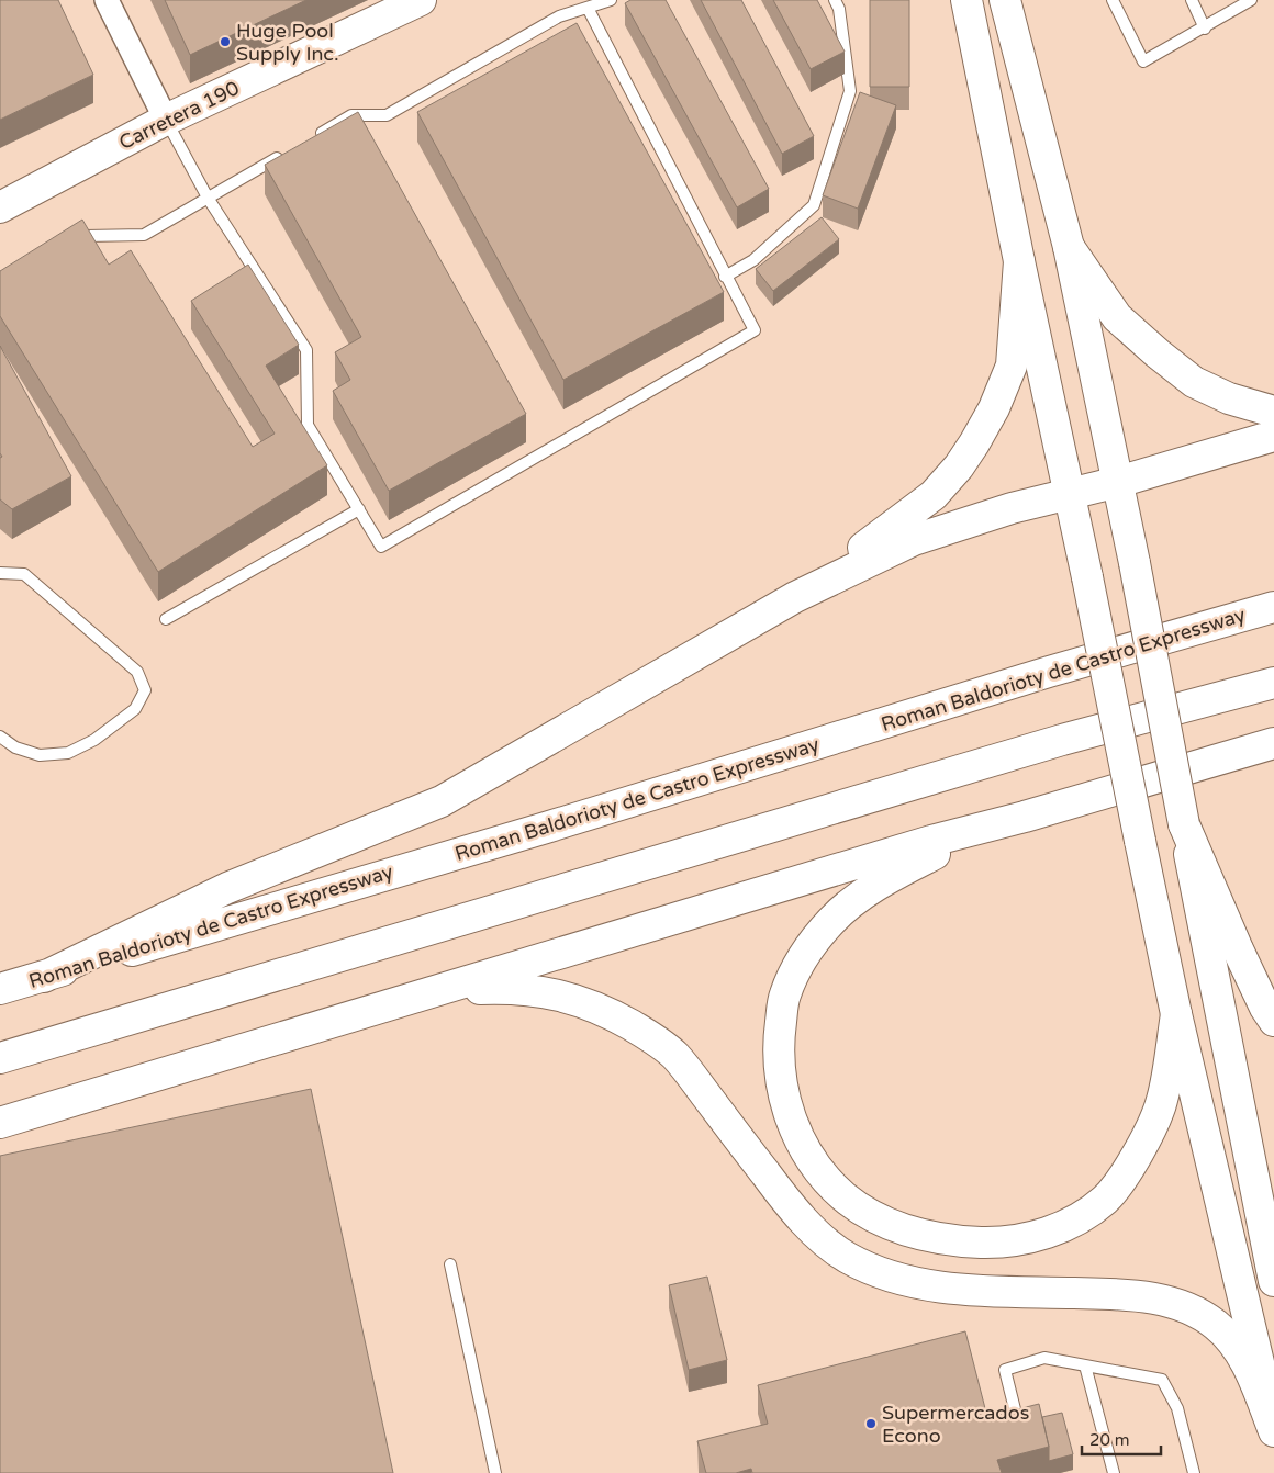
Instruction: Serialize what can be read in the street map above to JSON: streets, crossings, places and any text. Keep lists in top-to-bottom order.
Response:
{
  "streets": {
    "main road": ["Carretera 190", "Roman Baldorioty de Castro Expressway"]
  },
  "places": ["Huge Pool Supply Inc.", "Supermercados Econo"],
  "scale_bar": "20 m"
}
